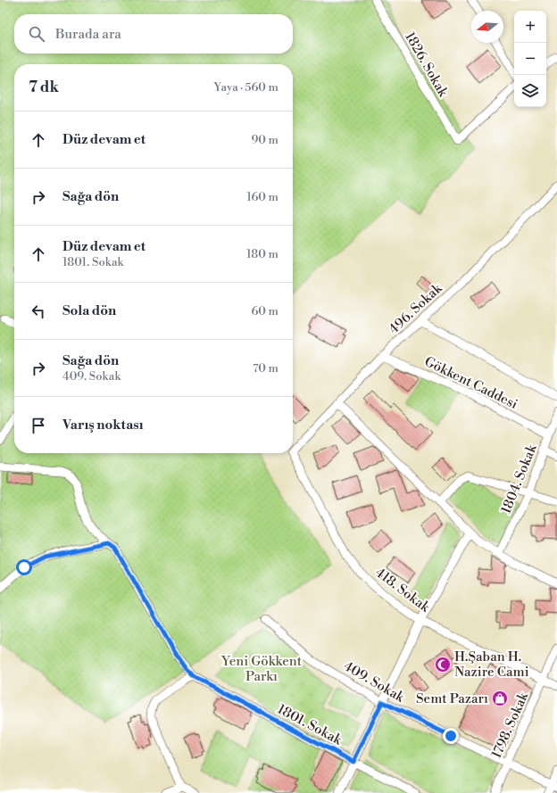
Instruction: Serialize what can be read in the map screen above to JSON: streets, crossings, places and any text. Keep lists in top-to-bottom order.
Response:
{
  "streets": {
    "street": [
      "1826. Sokak",
      "496. Sokak",
      "Gökkent Caddesi",
      "1804. Sokak",
      "418. Sokak",
      "409. Sokak",
      "1801. Sokak",
      "1798. Sokak"
    ]
  },
  "crossings": [
    ["496. Sokak", "Gökkent Caddesi"],
    ["Gökkent Caddesi", "1804. Sokak"],
    ["418. Sokak", "1798. Sokak"],
    ["409. Sokak", "1798. Sokak"]
  ],
  "parks": ["Yeni Gökkent Parkı"],
  "places": {
    "mosque": ["H.Şaban H. Nazire Cami"],
    "shop": ["Semt Pazarı"]
  },
  "north": "left",
  "page": {
    "map_buttons": ["+", "−"],
    "search": "Burada ara",
    "heading": ["7 dk", "Yaya · 560 m"],
    "list": [
      ["Düz devam et", "90 m"],
      ["Sağa dön", "160 m"],
      ["Düz devam et", "1801. Sokak", "180 m"],
      ["Sola dön", "60 m"],
      ["Sağa dön", "409. Sokak", "70 m"],
      "Varış noktası"
    ]
  }
}
